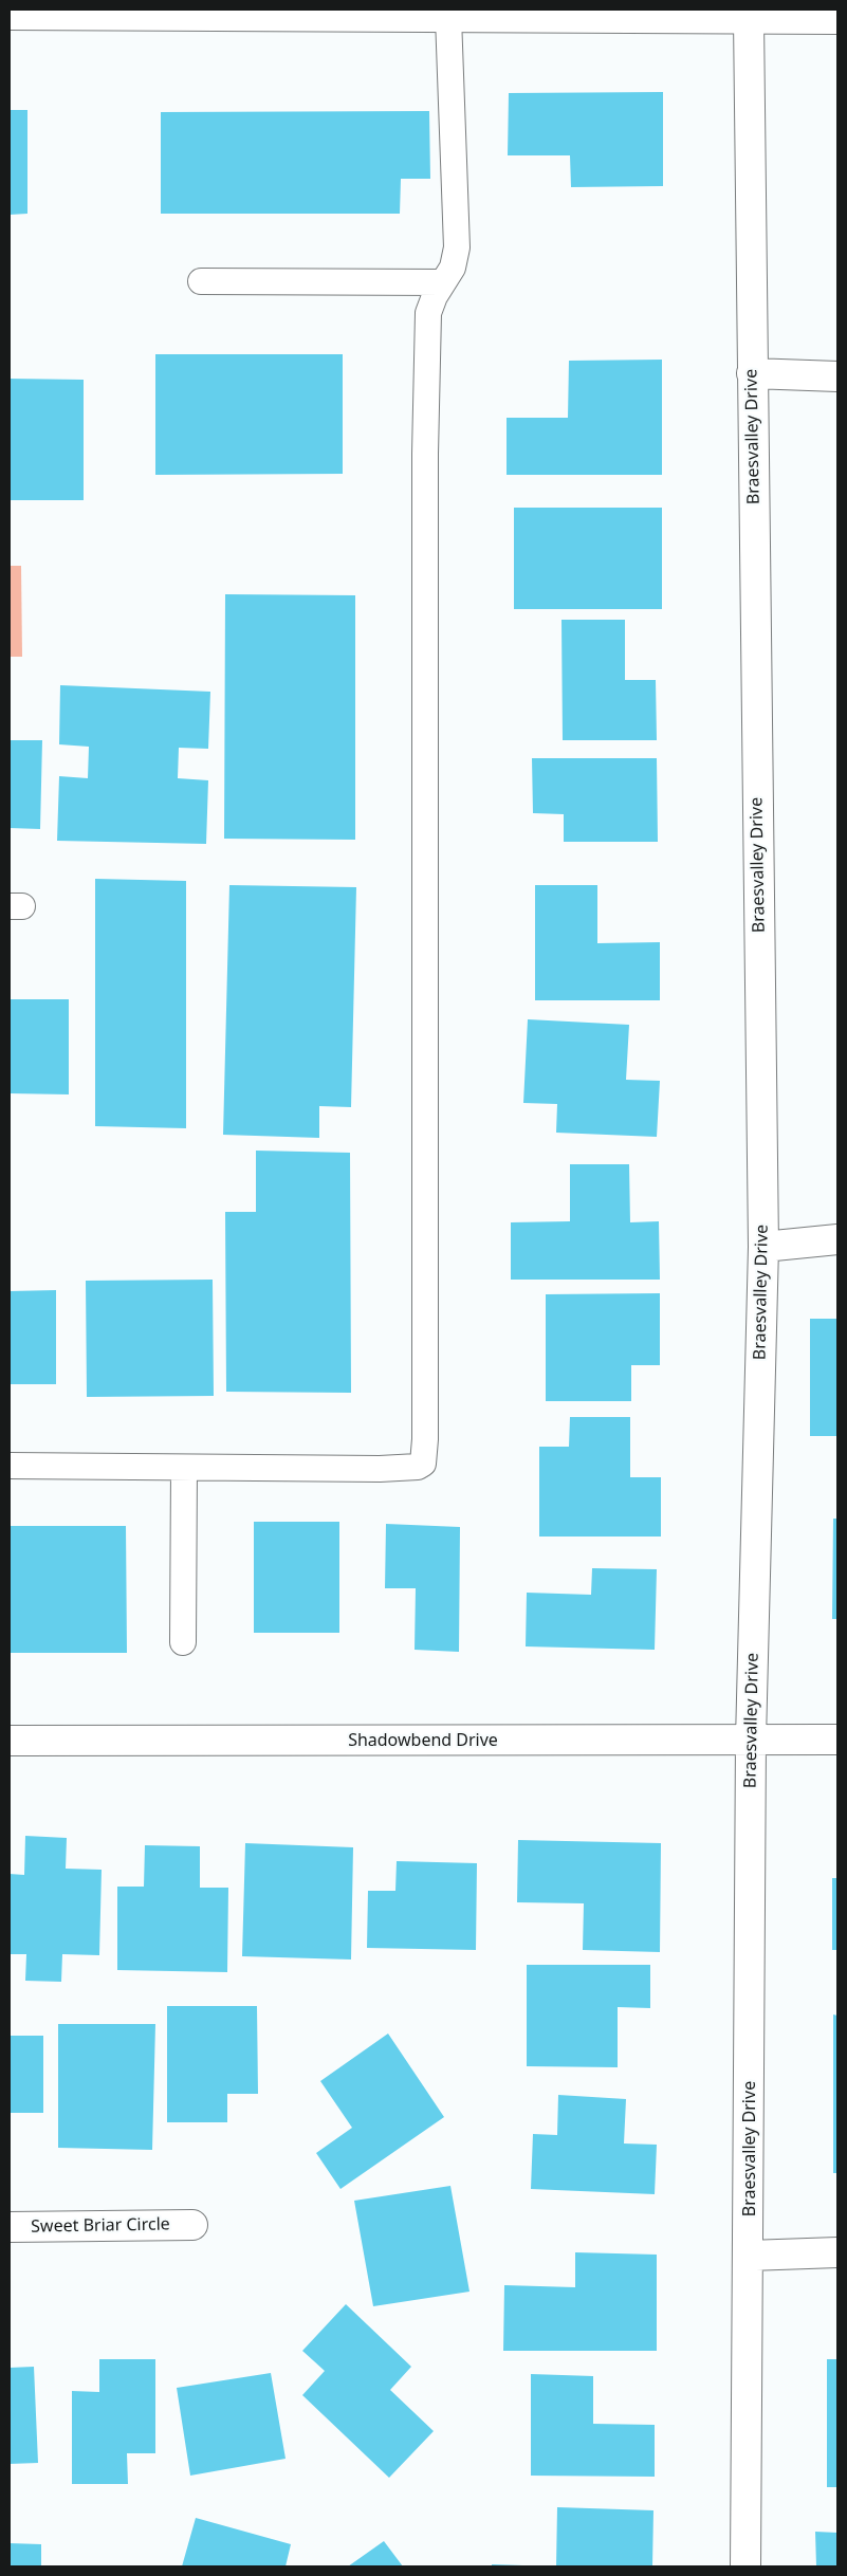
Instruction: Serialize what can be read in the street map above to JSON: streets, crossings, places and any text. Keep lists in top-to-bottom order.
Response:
{
  "streets": {
    "street": ["Braesvalley Drive", "Shadowbend Drive", "Sweet Briar Circle"]
  },
  "crossings": [
    ["Braesvalley Drive", "Shadowbend Drive"]
  ]
}
